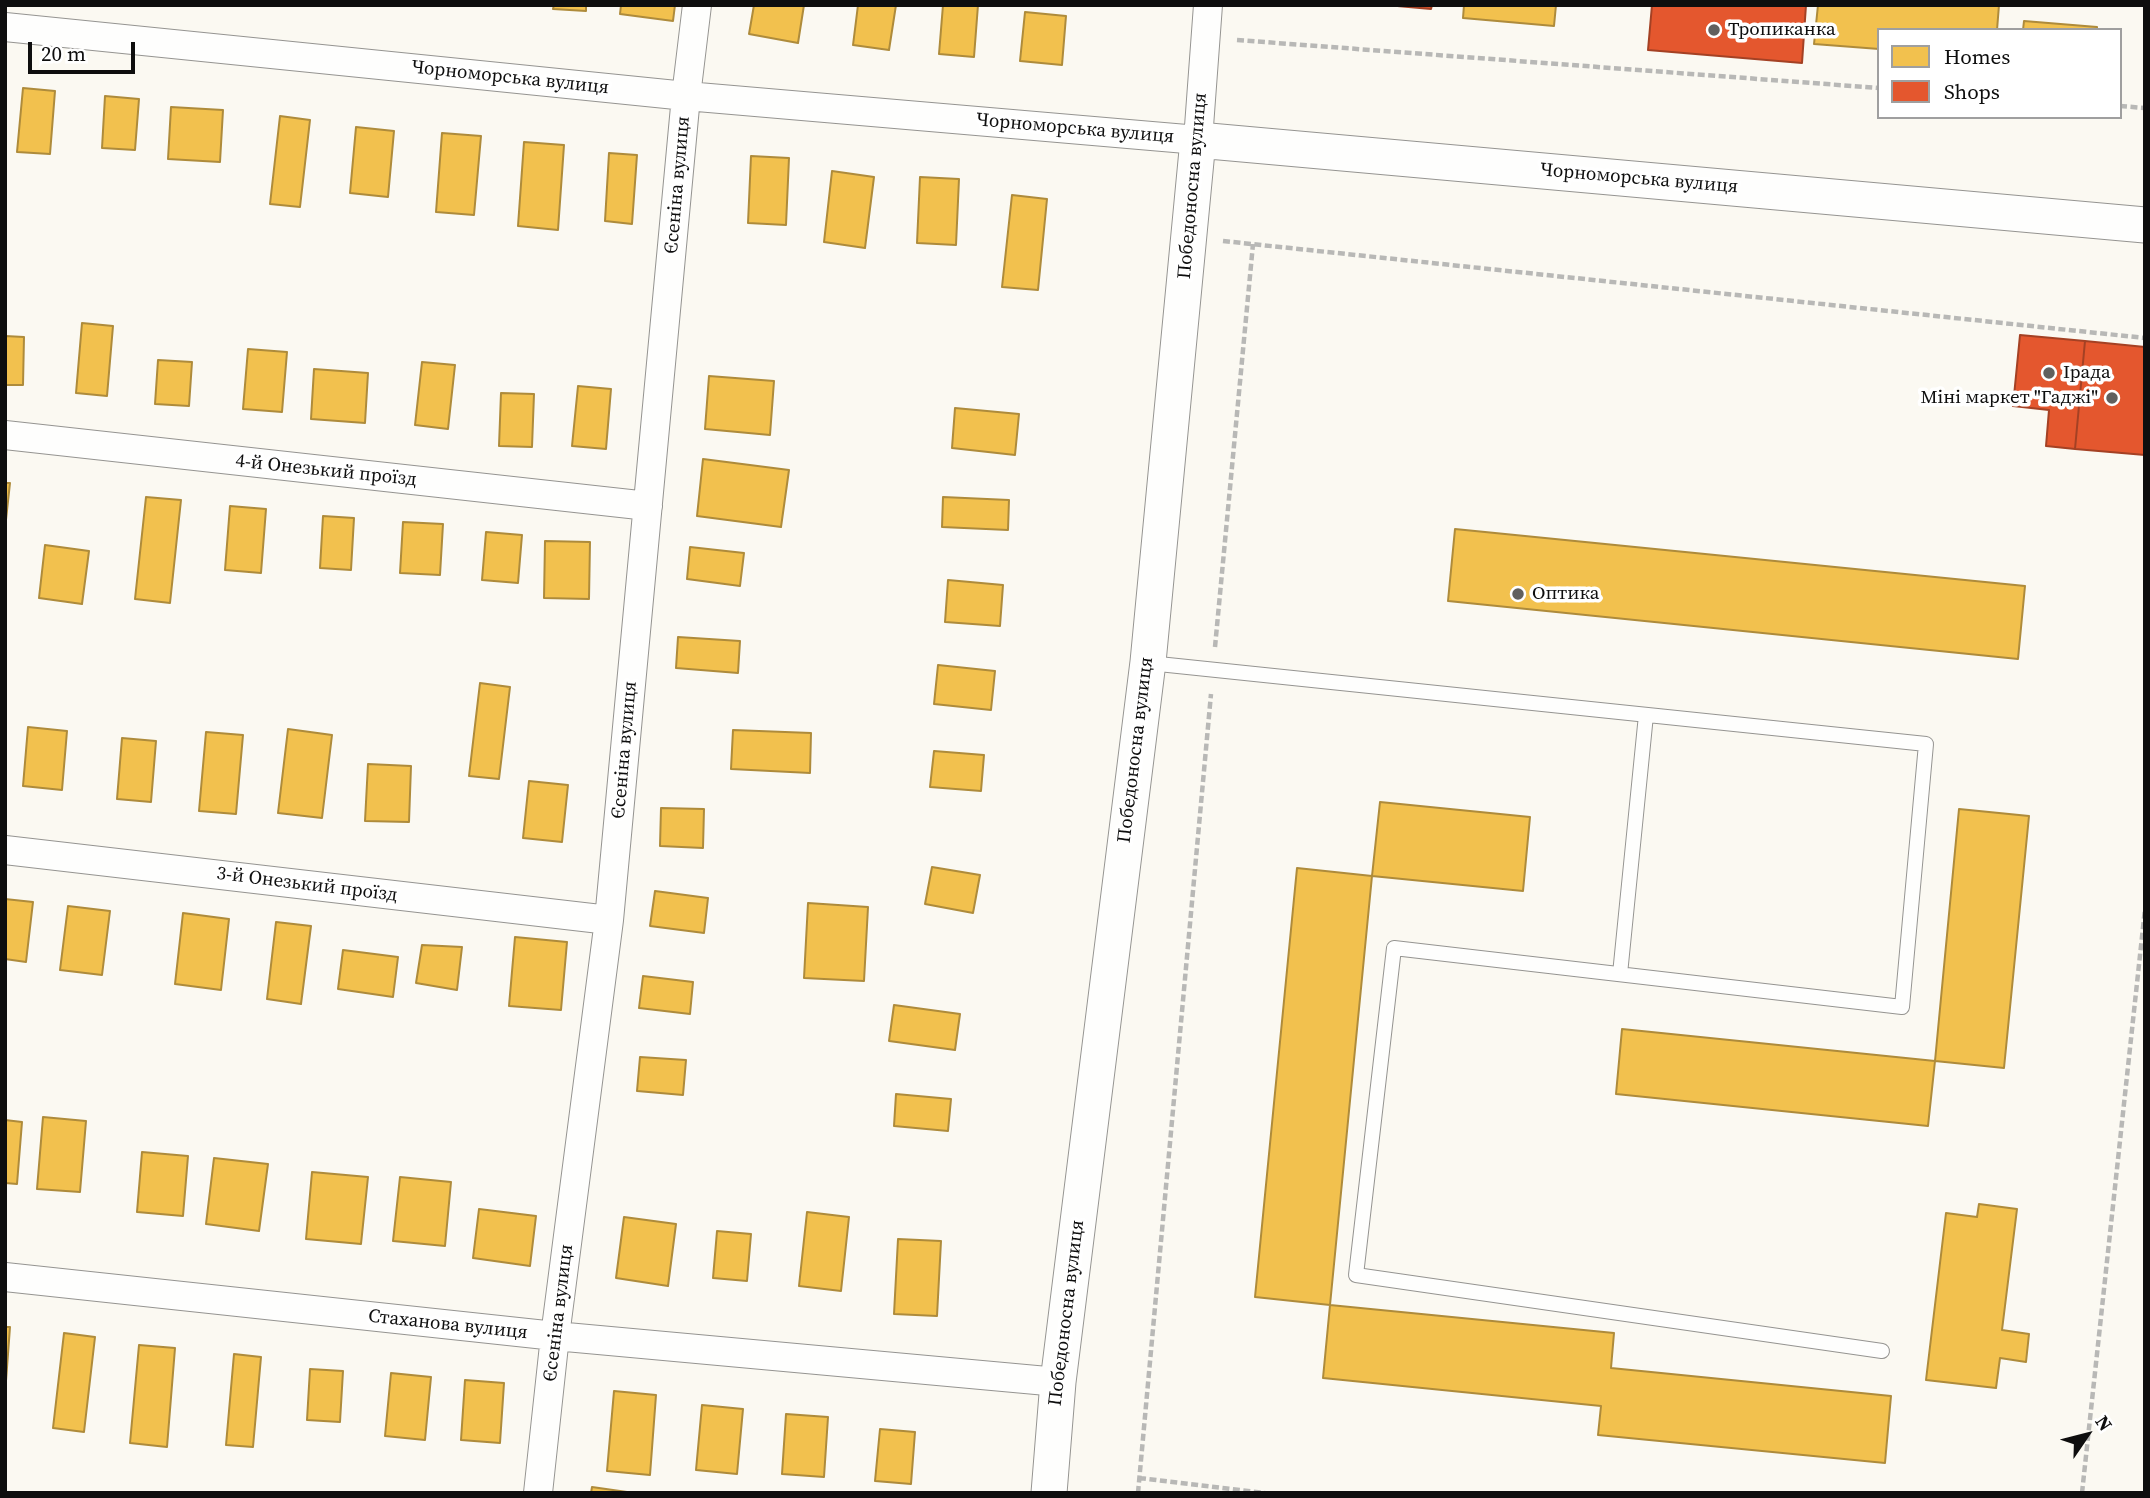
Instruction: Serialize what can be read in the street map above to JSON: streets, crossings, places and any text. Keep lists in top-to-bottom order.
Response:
{
  "streets": {
    "street": [
      "Чорноморська вулиця",
      "Єсеніна вулиця",
      "Победоносна вулиця",
      "4-й Онезький проїзд",
      "3-й Онезький проїзд",
      "Стаханова вулиця"
    ]
  },
  "crossings": [
    ["Чорноморська вулиця", "Єсеніна вулиця"],
    ["Чорноморська вулиця", "Победоносна вулиця"],
    ["Єсеніна вулиця", "4-й Онезький проїзд"],
    ["Єсеніна вулиця", "3-й Онезький проїзд"],
    ["Єсеніна вулиця", "Стаханова вулиця"],
    ["Победоносна вулиця", "Стаханова вулиця"]
  ],
  "places": [
    "Тропиканка",
    "Ірада",
    "Міні маркет \"Гаджі\"",
    "Оптика"
  ],
  "legend": ["Homes", "Shops"],
  "scale_bar": "20 m",
  "north": "top right"
}
